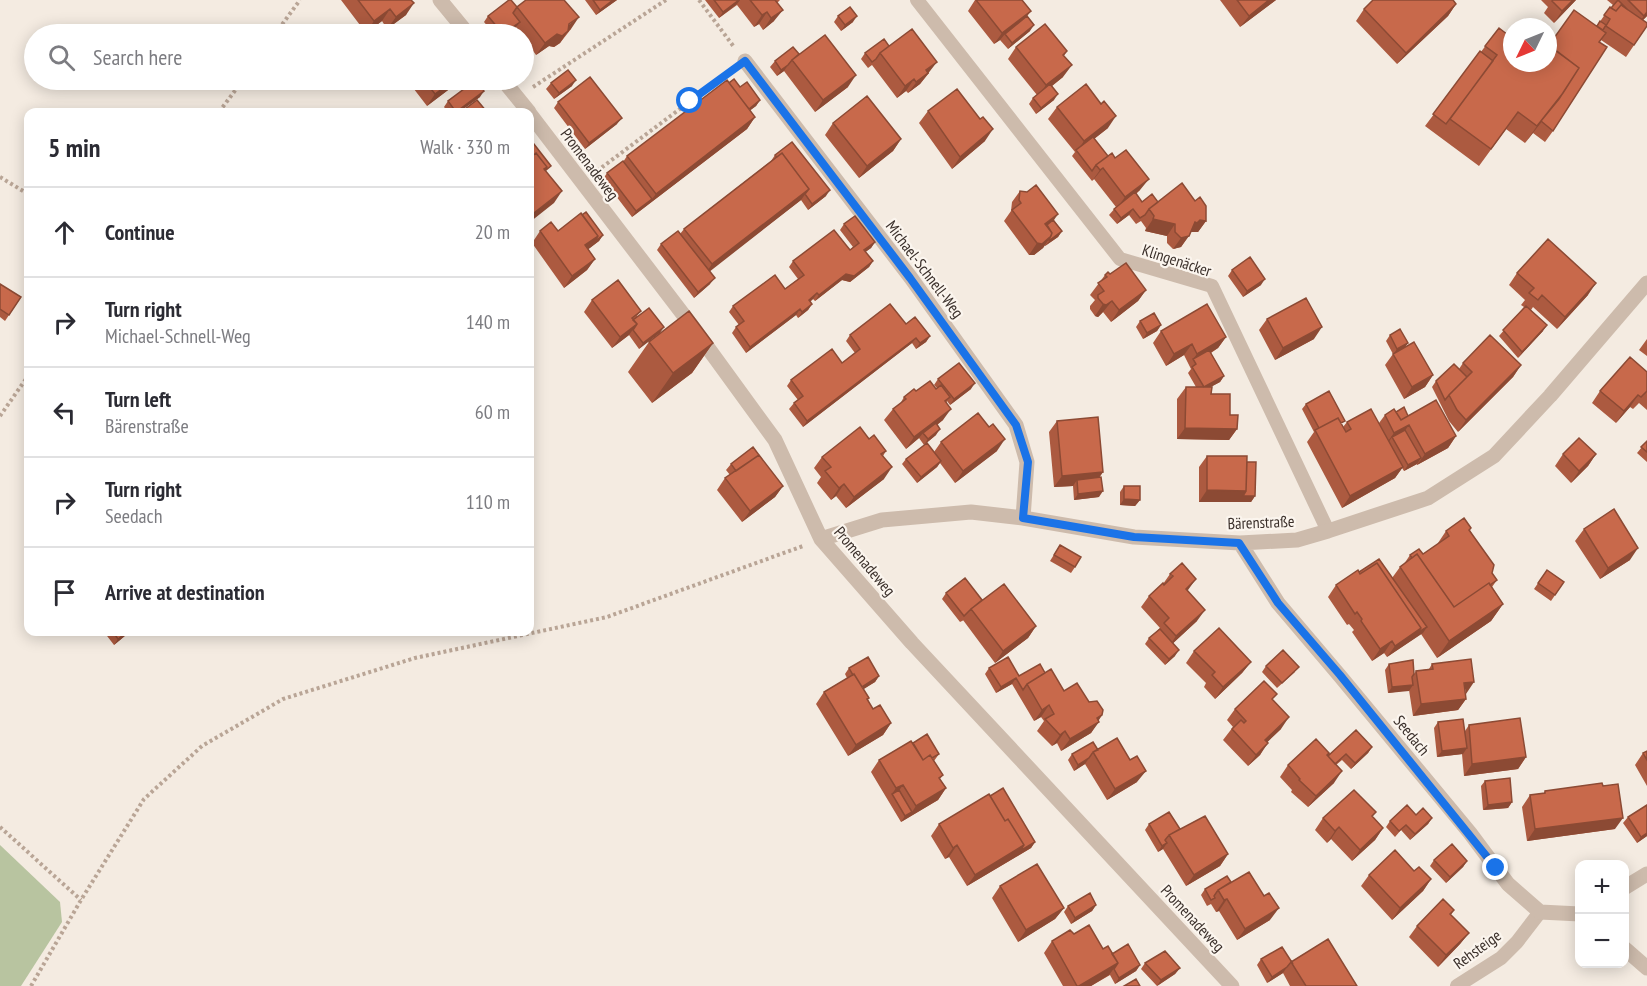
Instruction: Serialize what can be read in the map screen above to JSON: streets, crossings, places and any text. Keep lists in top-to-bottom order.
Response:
{
  "streets": {
    "street": [
      "Promenadeweg",
      "Michael-Schnell-Weg",
      "Bärenstraße",
      "Seedach"
    ],
    "lane": ["Klingenäcker", "Rehsteige"]
  },
  "crossings": [
    ["Promenadeweg", "Bärenstraße"],
    ["Klingenäcker", "Bärenstraße"],
    ["Michael-Schnell-Weg", "Bärenstraße"],
    ["Bärenstraße", "Seedach"],
    ["Seedach", "Rehsteige"]
  ],
  "north": "bottom left",
  "page": {
    "search": "Search here",
    "heading": ["5 min", "Walk · 330 m"],
    "list": [
      ["Continue", "20 m"],
      ["Turn right", "Michael-Schnell-Weg", "140 m"],
      ["Turn left", "Bärenstraße", "60 m"],
      ["Turn right", "Seedach", "110 m"],
      "Arrive at destination"
    ],
    "map_buttons": ["+", "−"]
  }
}
